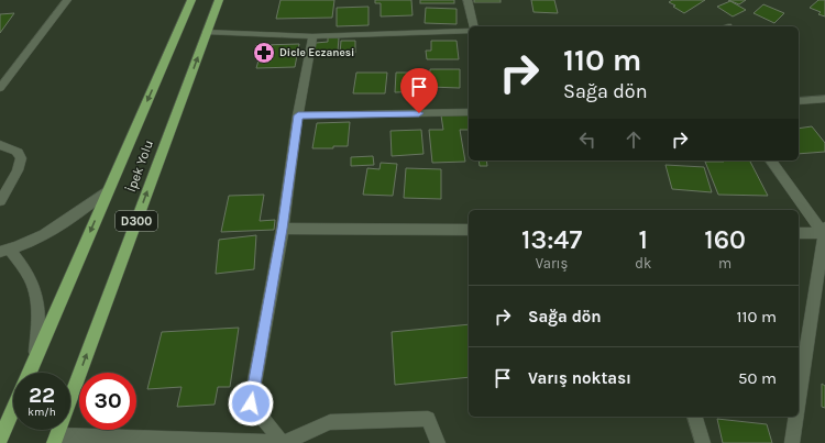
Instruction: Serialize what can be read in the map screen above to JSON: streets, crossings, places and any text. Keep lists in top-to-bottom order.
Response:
{
  "streets": {
    "highway": ["İpek Yolu", "D300"]
  },
  "places": {
    "pharmacy": ["Dicle Eczanesi"]
  },
  "page": {
    "turn": ["110 m", "Sağa dön"],
    "eta": [
      "13:47",
      "Varış",
      "1",
      "dk",
      "160",
      "m"
    ],
    "list": [
      {
        "name": "Sağa dön",
        "value": "110 m"
      },
      {
        "name": "Varış noktası",
        "value": "50 m"
      }
    ],
    "speed": "22 km/h",
    "limit": "30"
  }
}
